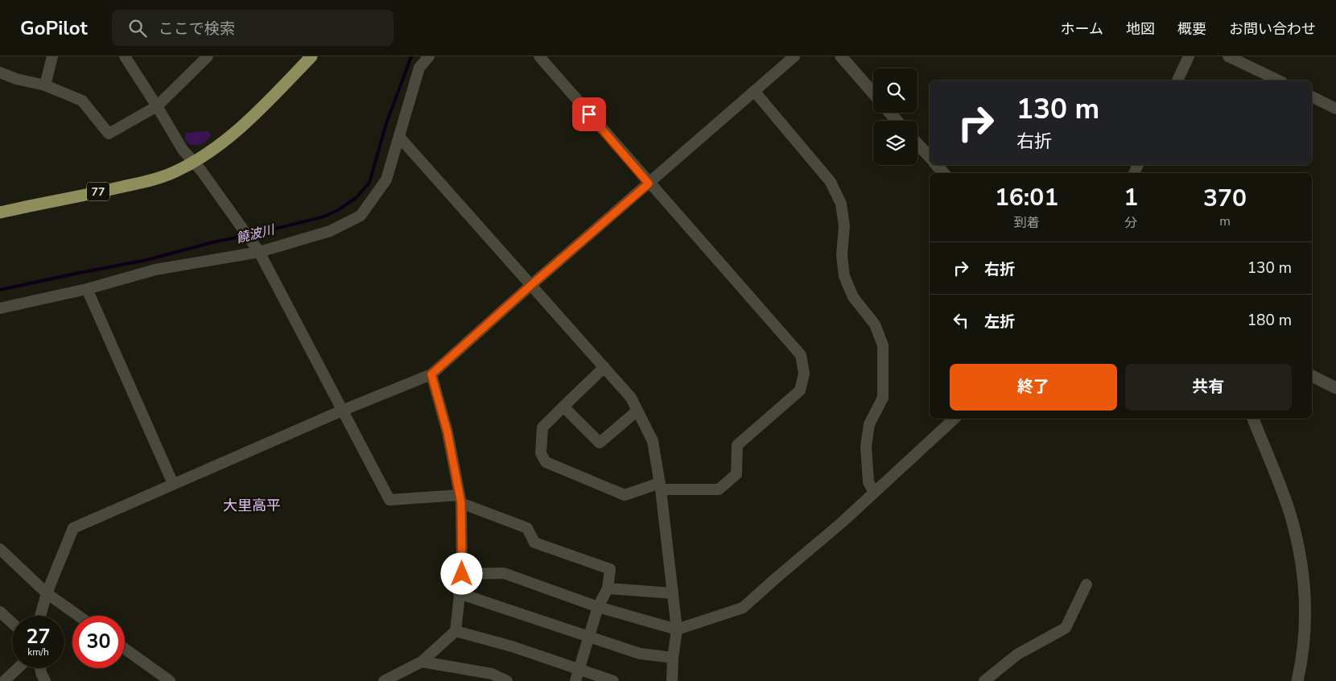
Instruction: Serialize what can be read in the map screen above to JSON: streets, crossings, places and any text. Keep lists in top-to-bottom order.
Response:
{
  "streets": {
    "main road": ["77"]
  },
  "districts": ["大里高平"],
  "water": ["饒波川"],
  "page": {
    "header": "GoPilot",
    "search": "ここで検索",
    "nav": [
      "ホーム",
      "地図",
      "概要",
      "お問い合わせ"
    ],
    "turn": ["130 m", "右折"],
    "eta": [
      "16:01",
      "到着",
      "1",
      "分",
      "370",
      "m"
    ],
    "list": [
      {
        "name": "右折",
        "value": "130 m"
      },
      {
        "name": "左折",
        "value": "180 m"
      }
    ],
    "buttons": ["終了", "共有"],
    "speed": "27 km/h",
    "limit": "30"
  }
}
